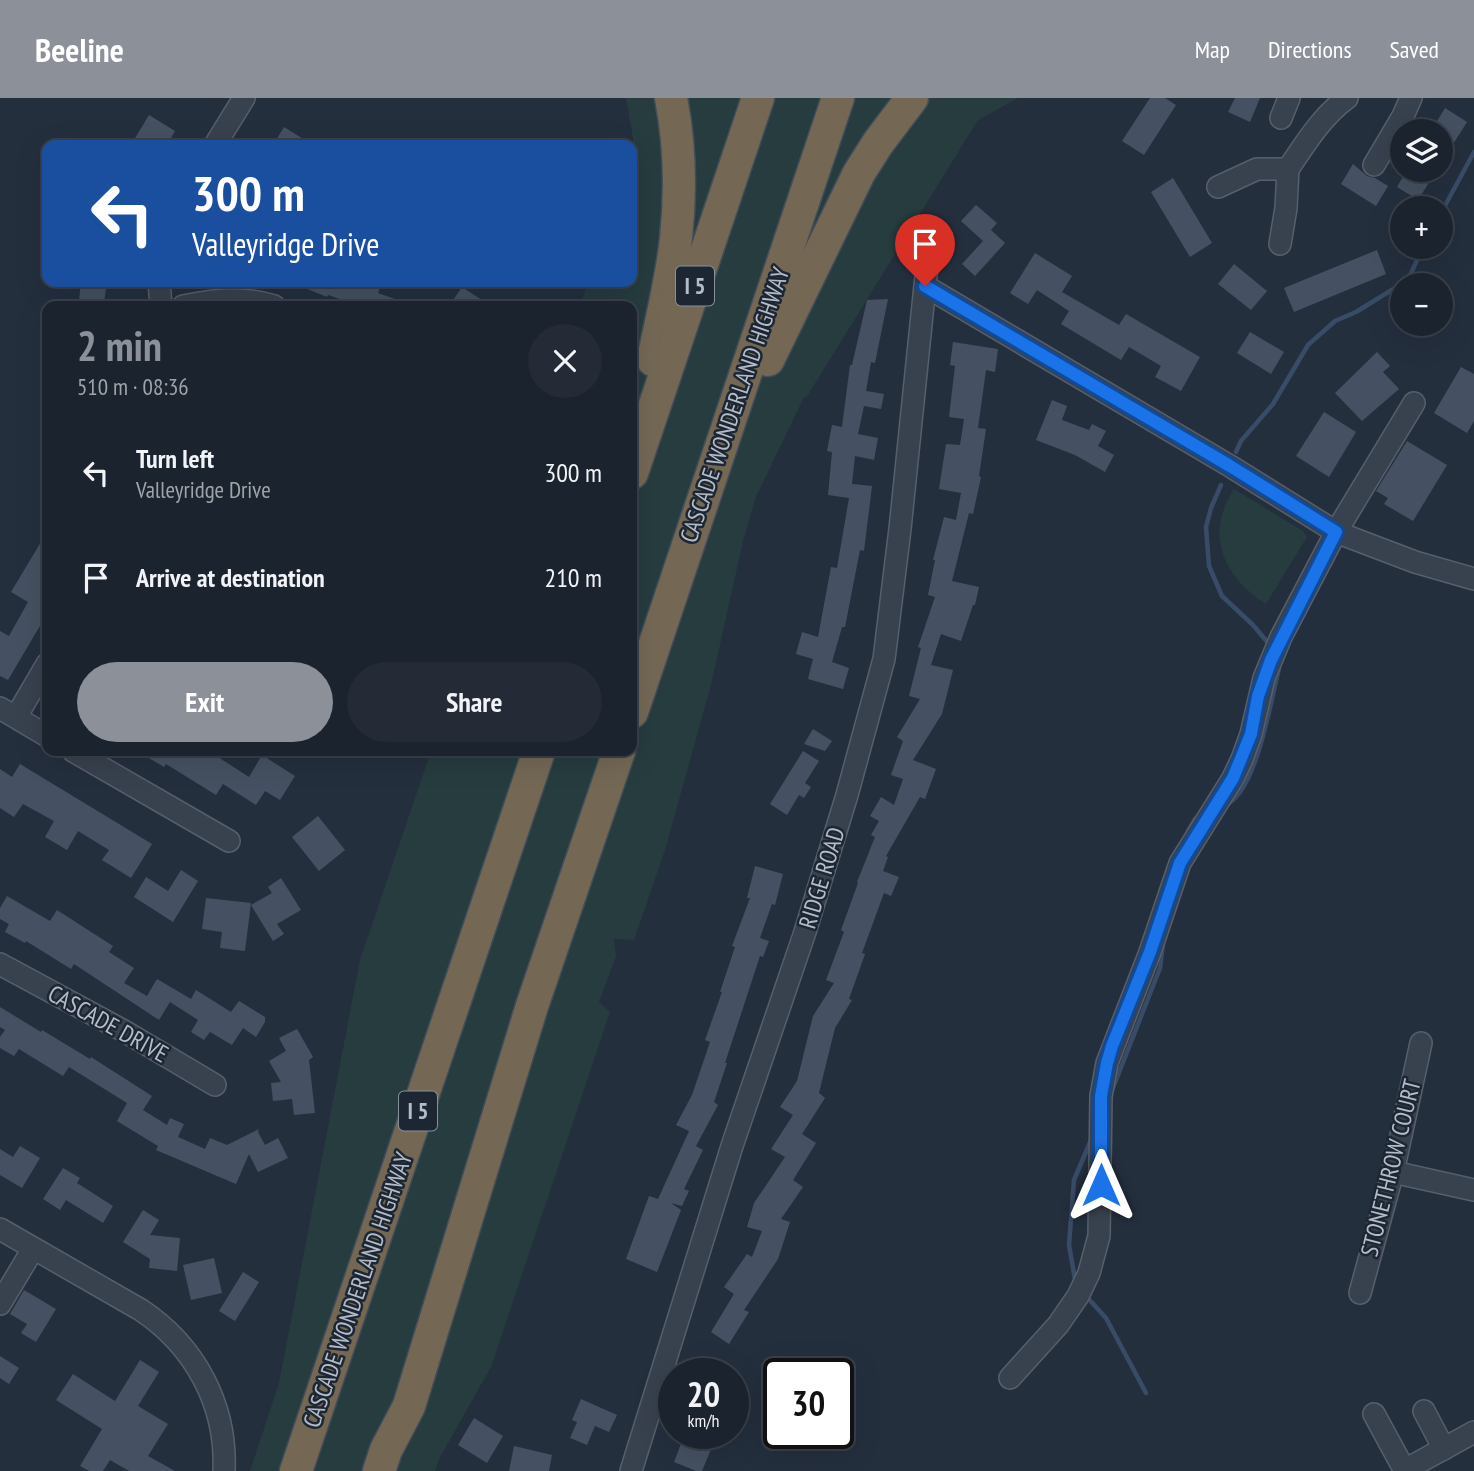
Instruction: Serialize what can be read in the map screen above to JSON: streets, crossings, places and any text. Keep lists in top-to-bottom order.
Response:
{
  "streets": {
    "highway": ["I 5", "CASCADE WONDERLAND HIGHWAY"],
    "street": ["RIDGE ROAD", "CASCADE DRIVE", "STONETHROW COURT"]
  },
  "page": {
    "header": "Beeline",
    "nav": ["Map", "Directions", "Saved"],
    "map_buttons": ["+", "−"],
    "turn": ["300 m", "Valleyridge Drive"],
    "heading": ["2 min", "510 m · 08:36"],
    "list": [
      {
        "name": "Turn left",
        "note": "Valleyridge Drive",
        "value": "300 m"
      },
      {
        "name": "Arrive at destination",
        "value": "210 m"
      }
    ],
    "buttons": ["Exit", "Share"],
    "speed": "20 km/h",
    "limit": "30"
  }
}
